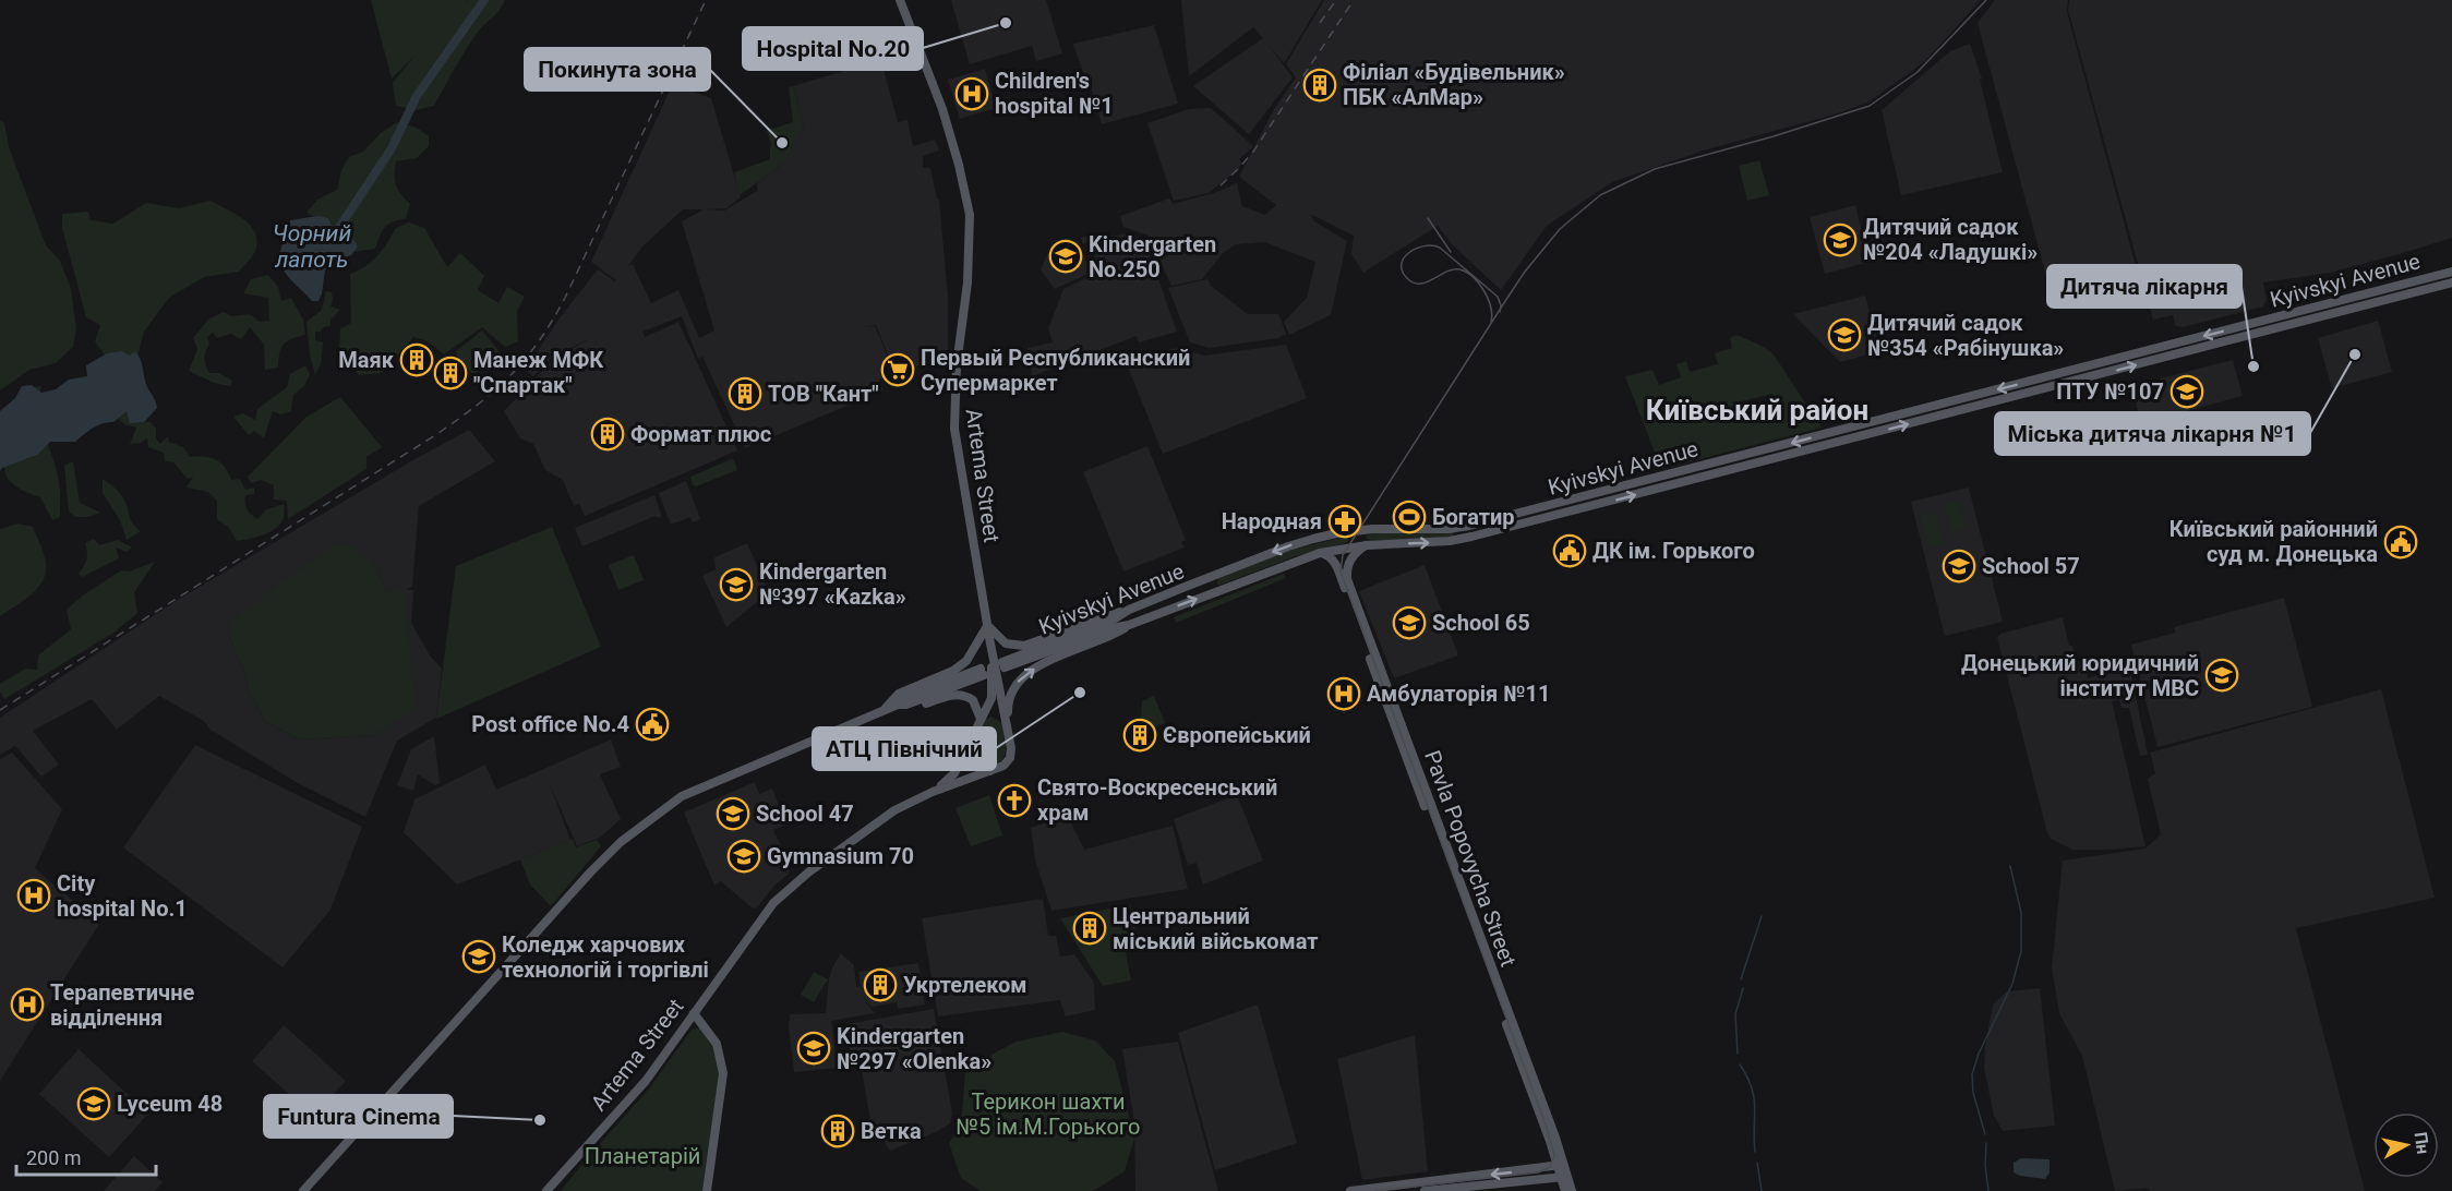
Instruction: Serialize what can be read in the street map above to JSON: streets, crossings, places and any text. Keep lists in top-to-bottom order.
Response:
{
  "streets": {
    "main road": ["Kyivskyi Avenue", "Artema Street", "Pavla Popovycha Street"]
  },
  "crossings": [
    ["Kyivskyi Avenue", "Pavla Popovycha Street"]
  ],
  "districts": ["Київський район"],
  "water": ["Чорний лапоть"],
  "parks": ["Терикон шахти №5 ім.М.Горького", "Планетарій"],
  "places": {
    "other": [
      "Hospital No.20",
      "Покинута зона",
      "Міська дитяча лікарня №1",
      "Дитяча лікарня",
      "АТЦ Північний",
      "Funtura Cinema"
    ],
    "building": [
      "Філіал «Будівельник» ПБК «АлМар»",
      "Маяк",
      "Манеж МФК \"Спартак\"",
      "ТОВ \"Кант\"",
      "Формат плюс",
      "Європейський",
      "Центральний міський військомат",
      "Укртелеком",
      "Ветка"
    ],
    "hospital": [
      "Children's hospital №1",
      "Амбулаторія №11",
      "City hospital No.1",
      "Терапевтичне відділення"
    ],
    "school or university": [
      "Дитячий садок №204 «Ладушкі»",
      "Kindergarten No.250",
      "Дитячий садок №354 «Рябінушка»",
      "ПТУ №107",
      "School 57",
      "Kindergarten №397 «Kazka»",
      "School 65",
      "Донецький юридичний інститут МВС",
      "School 47",
      "Gymnasium 70",
      "Коледж харчових технологій і торгівлі",
      "Kindergarten №297 «Olenka»",
      "Lyceum 48"
    ],
    "supermarket": ["Первый Республиканский Супермаркет"],
    "sports": ["Богатир"],
    "pharmacy": ["Народная"],
    "public building": ["Київський районний суд м. Донецька", "ДК ім. Горького", "Post office No.4"],
    "church": ["Свято-Воскресенський храм"]
  },
  "scale_bar": "200 m",
  "north": "right"
}
